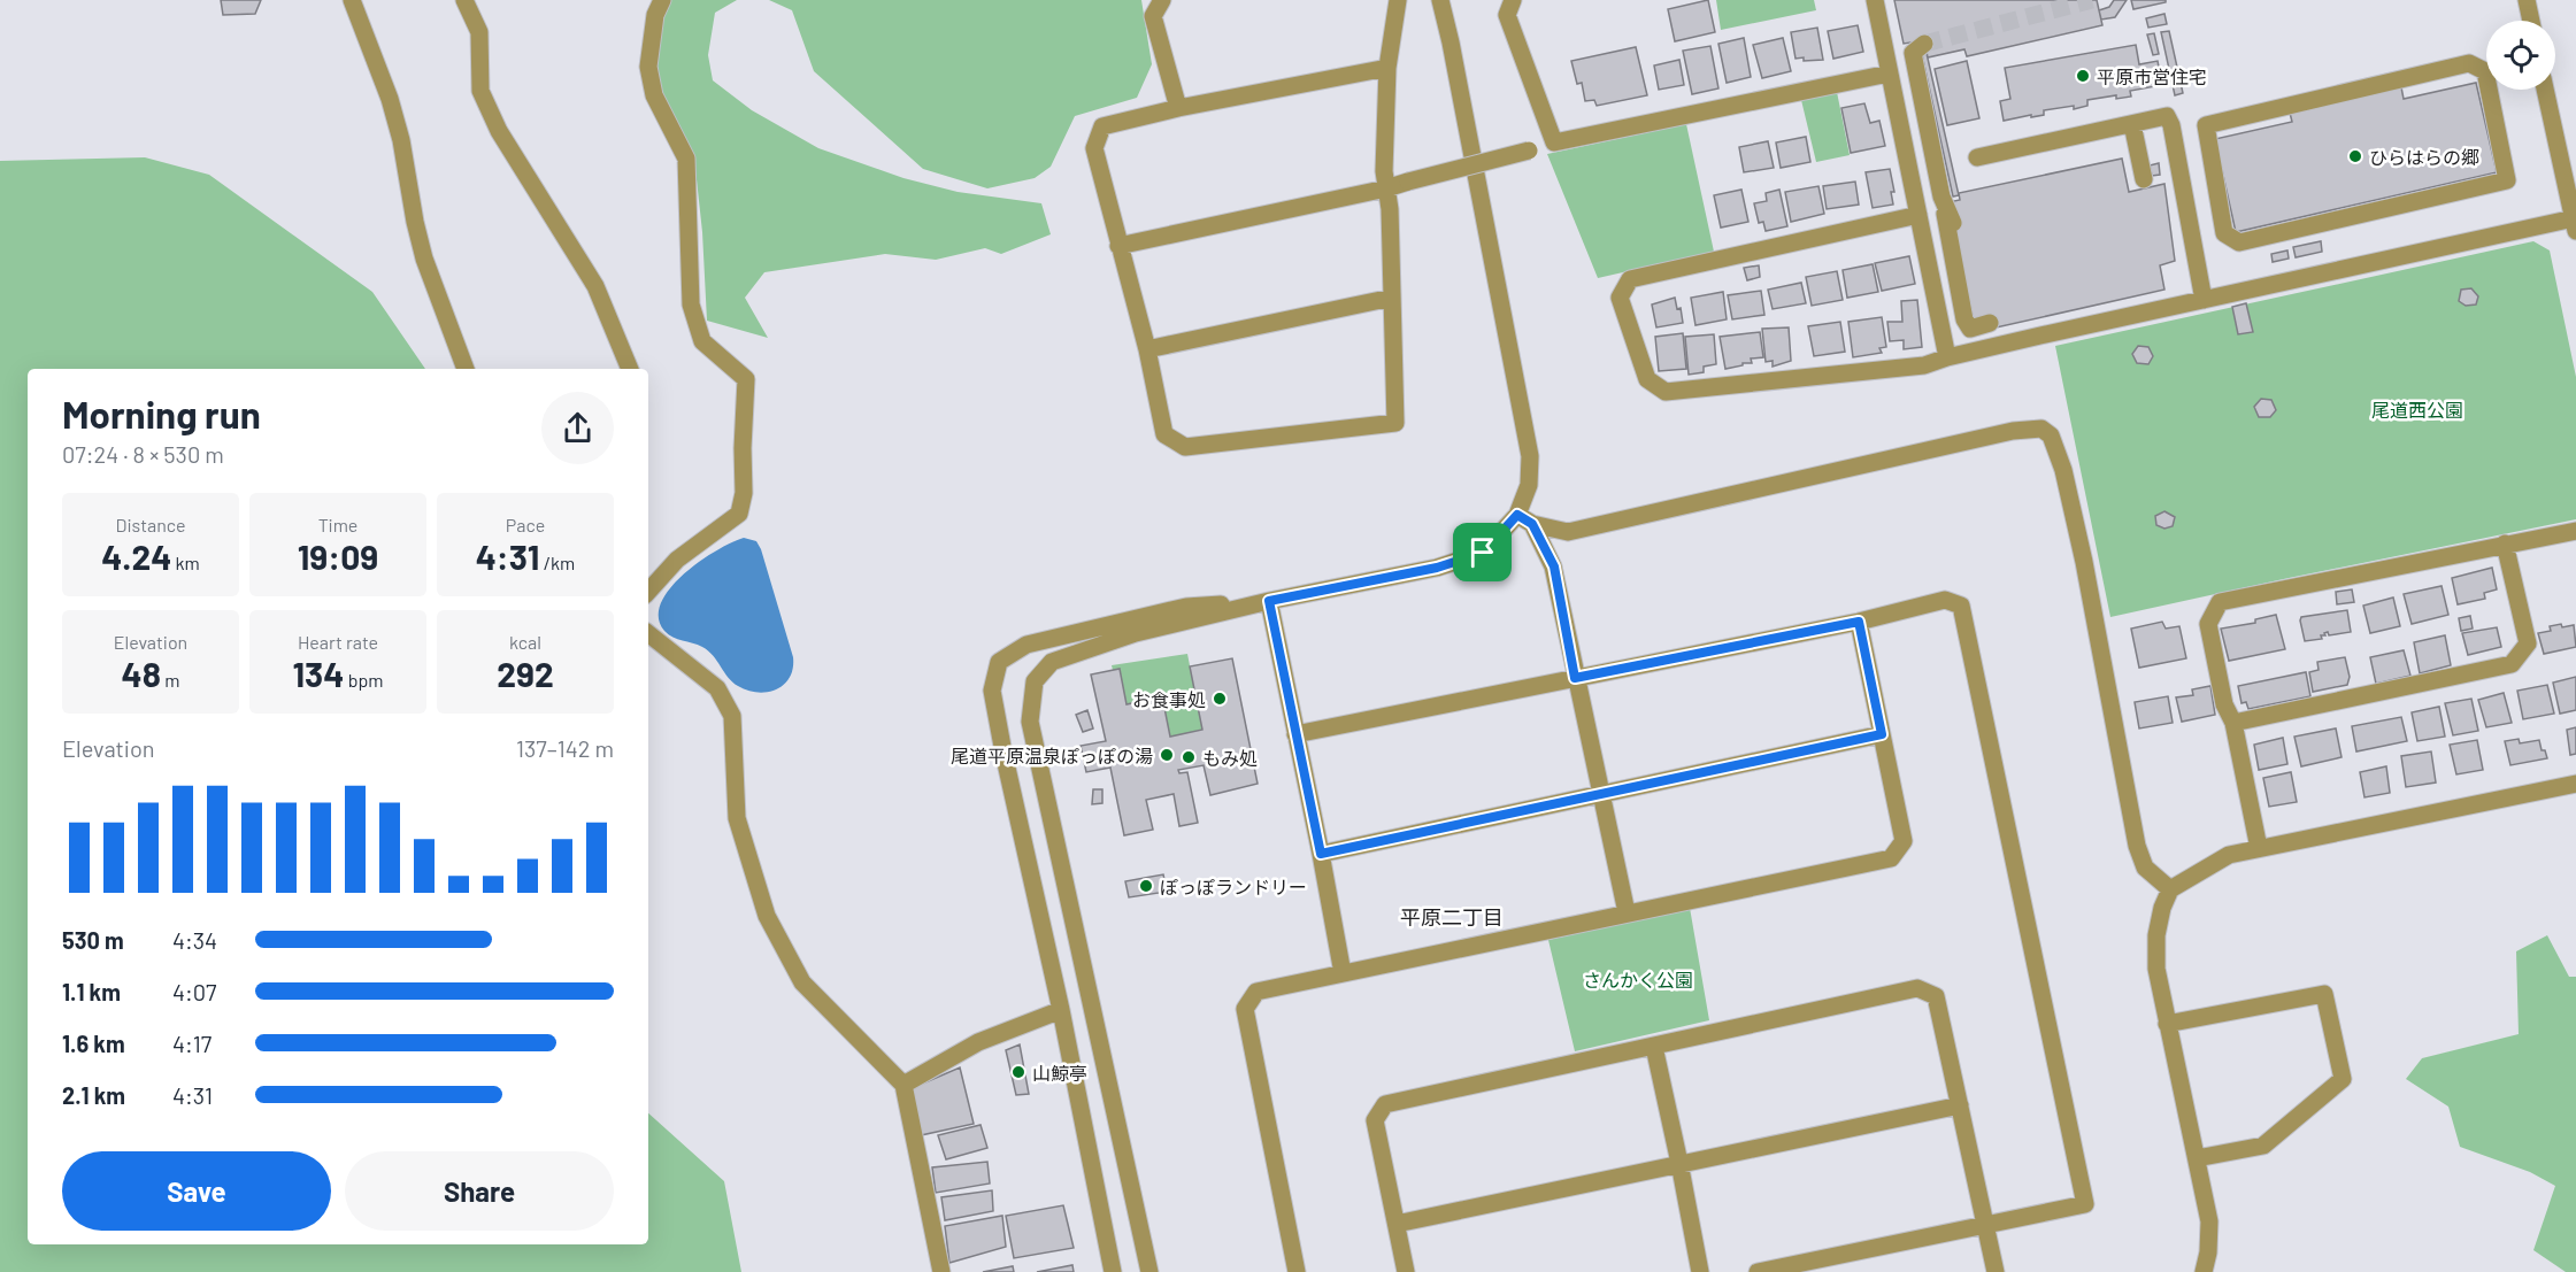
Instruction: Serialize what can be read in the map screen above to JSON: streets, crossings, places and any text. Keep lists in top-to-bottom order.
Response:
{
  "districts": ["平原二丁目"],
  "parks": ["尾道西公園", "さんかく公園"],
  "places": [
    "平原市営住宅",
    "ひらはらの郷",
    "お食事処",
    "尾道平原温泉ぽっぽの湯",
    "もみ処",
    "ぽっぽランドリー",
    "山鯨亭"
  ],
  "page": {
    "heading": ["Morning run", "07:24 · 8 × 530 m"],
    "stats": [
      ["Distance", "4.24 km"],
      ["Time", "19:09"],
      ["Pace", "4:31 /km"],
      ["Elevation", "48 m"],
      ["Heart rate", "134 bpm"],
      ["kcal", "292"]
    ],
    "chart": ["Elevation", "137–142 m"],
    "list": [
      {
        "name": "530 m",
        "note": "4:34"
      },
      {
        "name": "1.1 km",
        "note": "4:07"
      },
      {
        "name": "1.6 km",
        "note": "4:17"
      },
      {
        "name": "2.1 km",
        "note": "4:31"
      }
    ],
    "buttons": ["Save", "Share"]
  }
}
